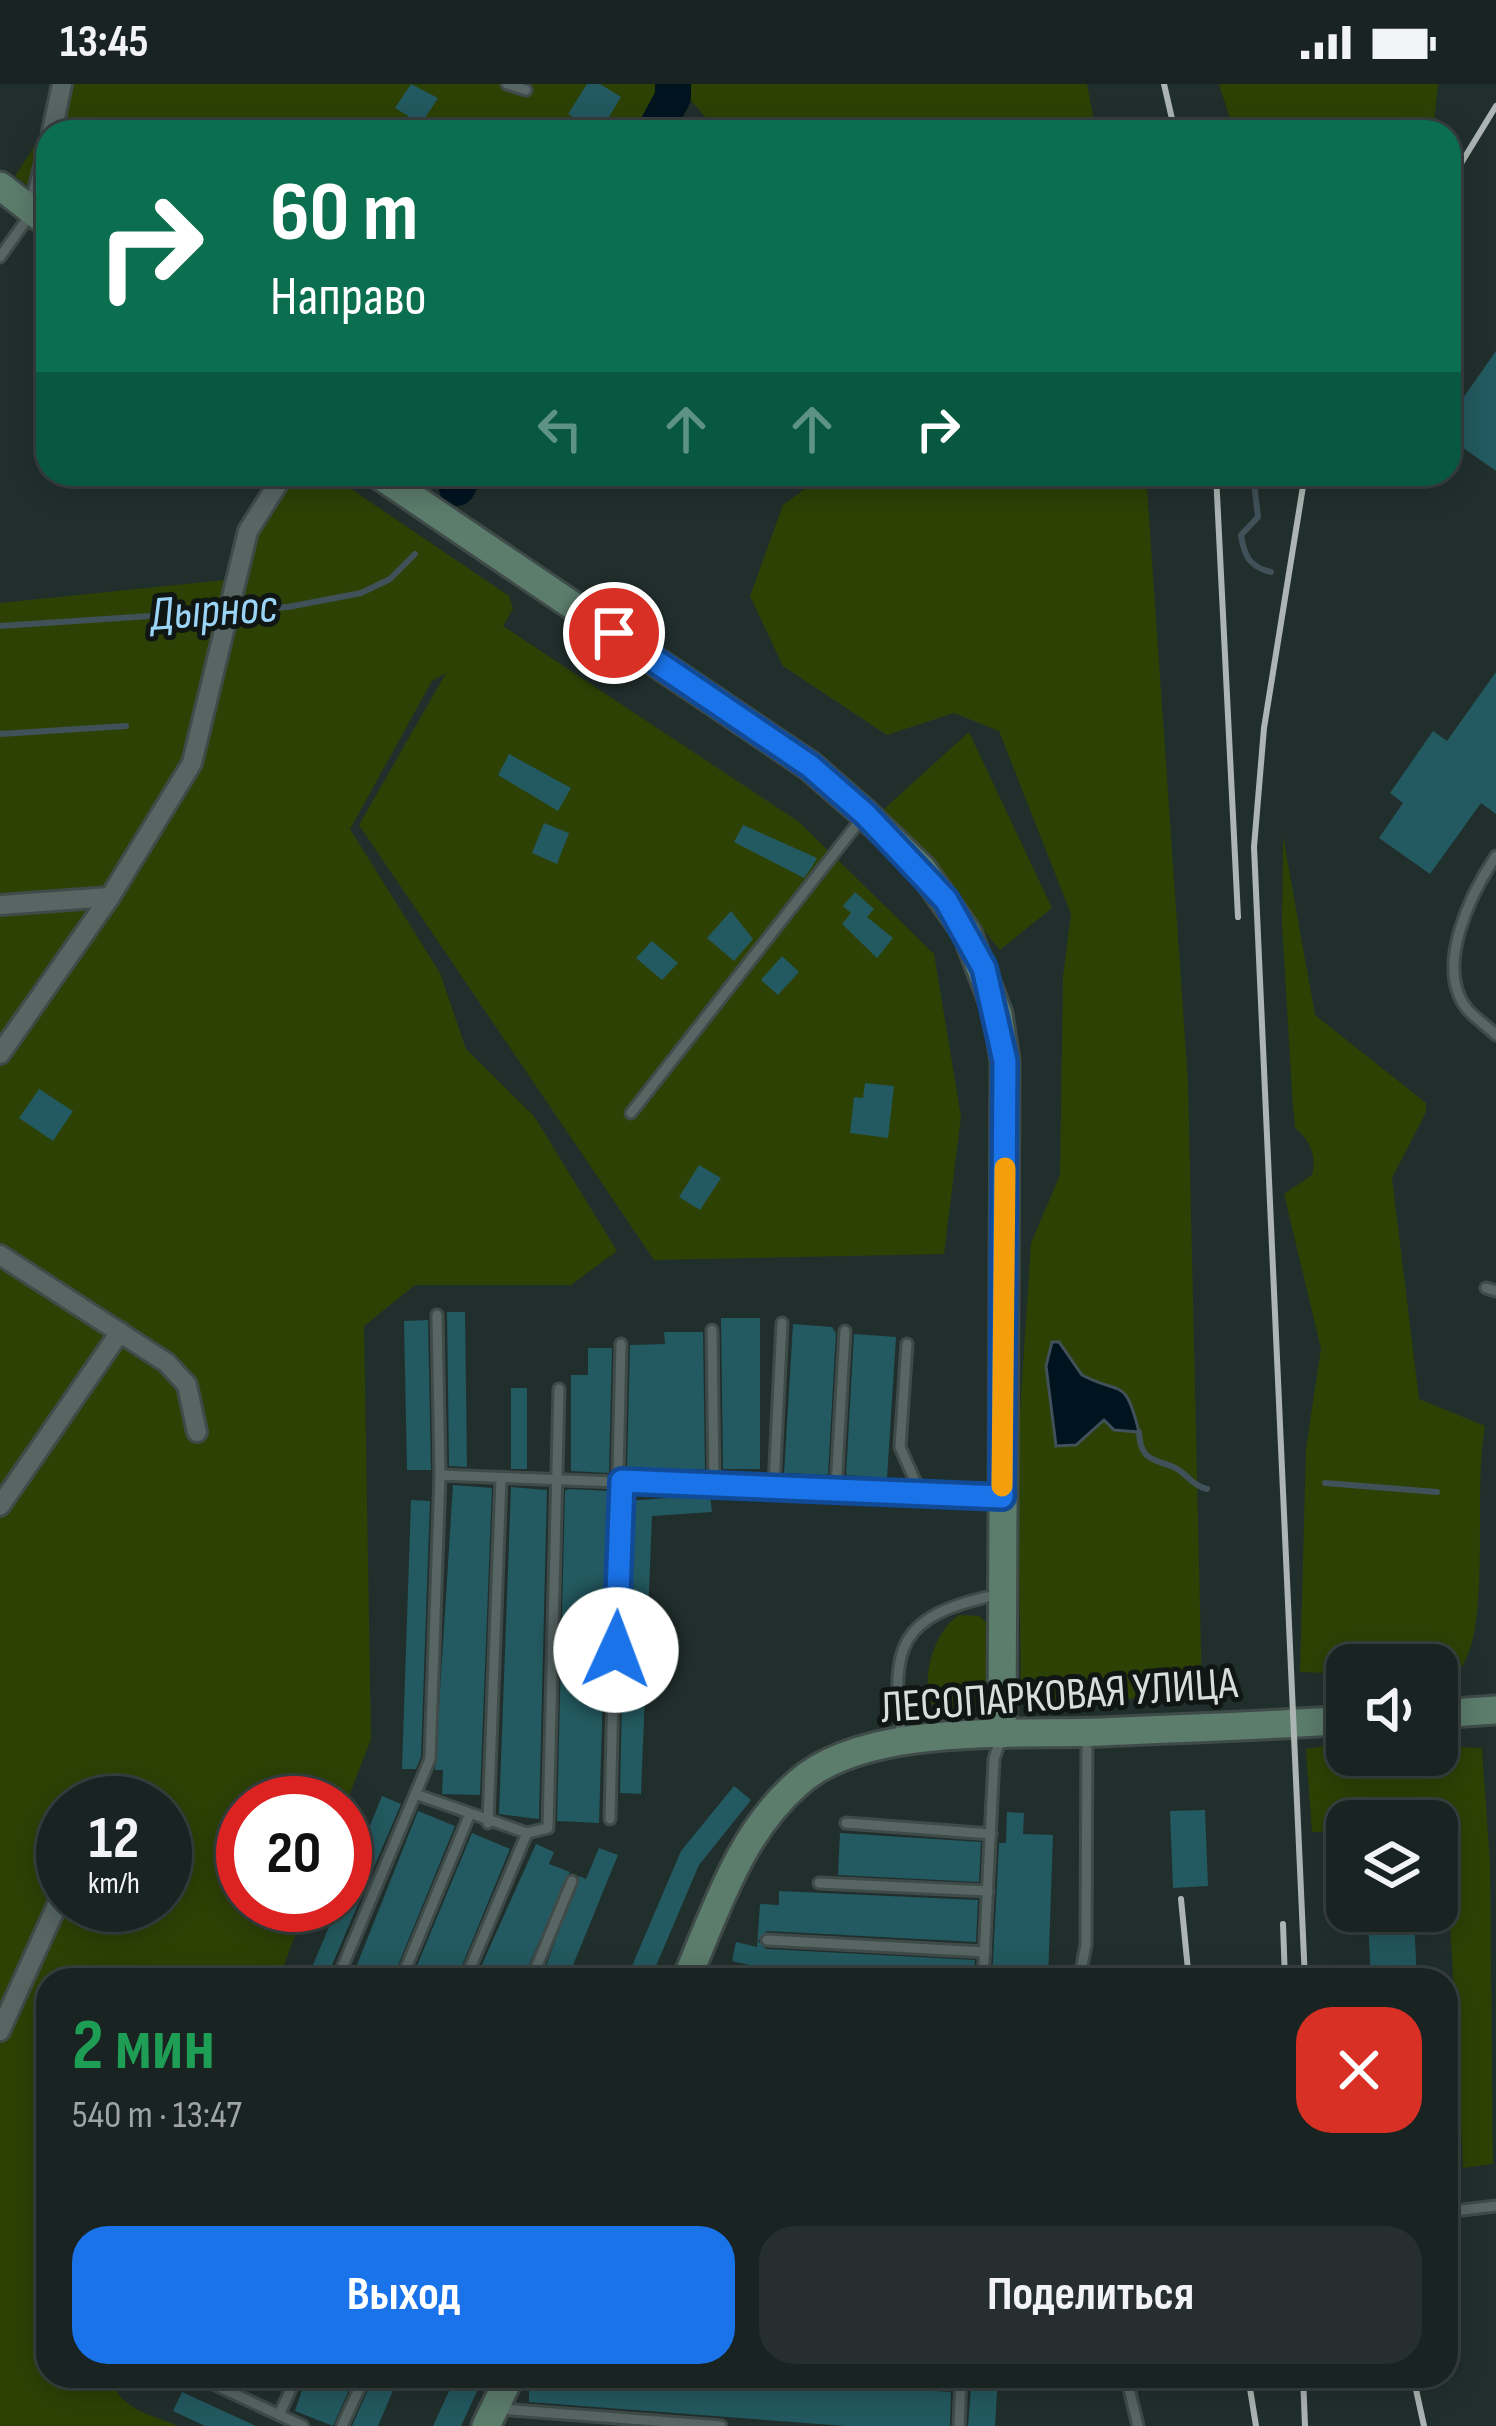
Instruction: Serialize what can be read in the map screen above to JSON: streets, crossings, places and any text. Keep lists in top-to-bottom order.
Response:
{
  "streets": {
    "street": ["ЛЕСОПАРКОВАЯ УЛИЦА"]
  },
  "water": ["Дырнос"],
  "page": {
    "status": "13:45",
    "turn": ["60 m", "Направо"],
    "speed": "12 km/h",
    "limit": "20",
    "heading": ["2 мин", "540 m · 13:47"],
    "buttons": ["Выход", "Поделиться"]
  }
}
